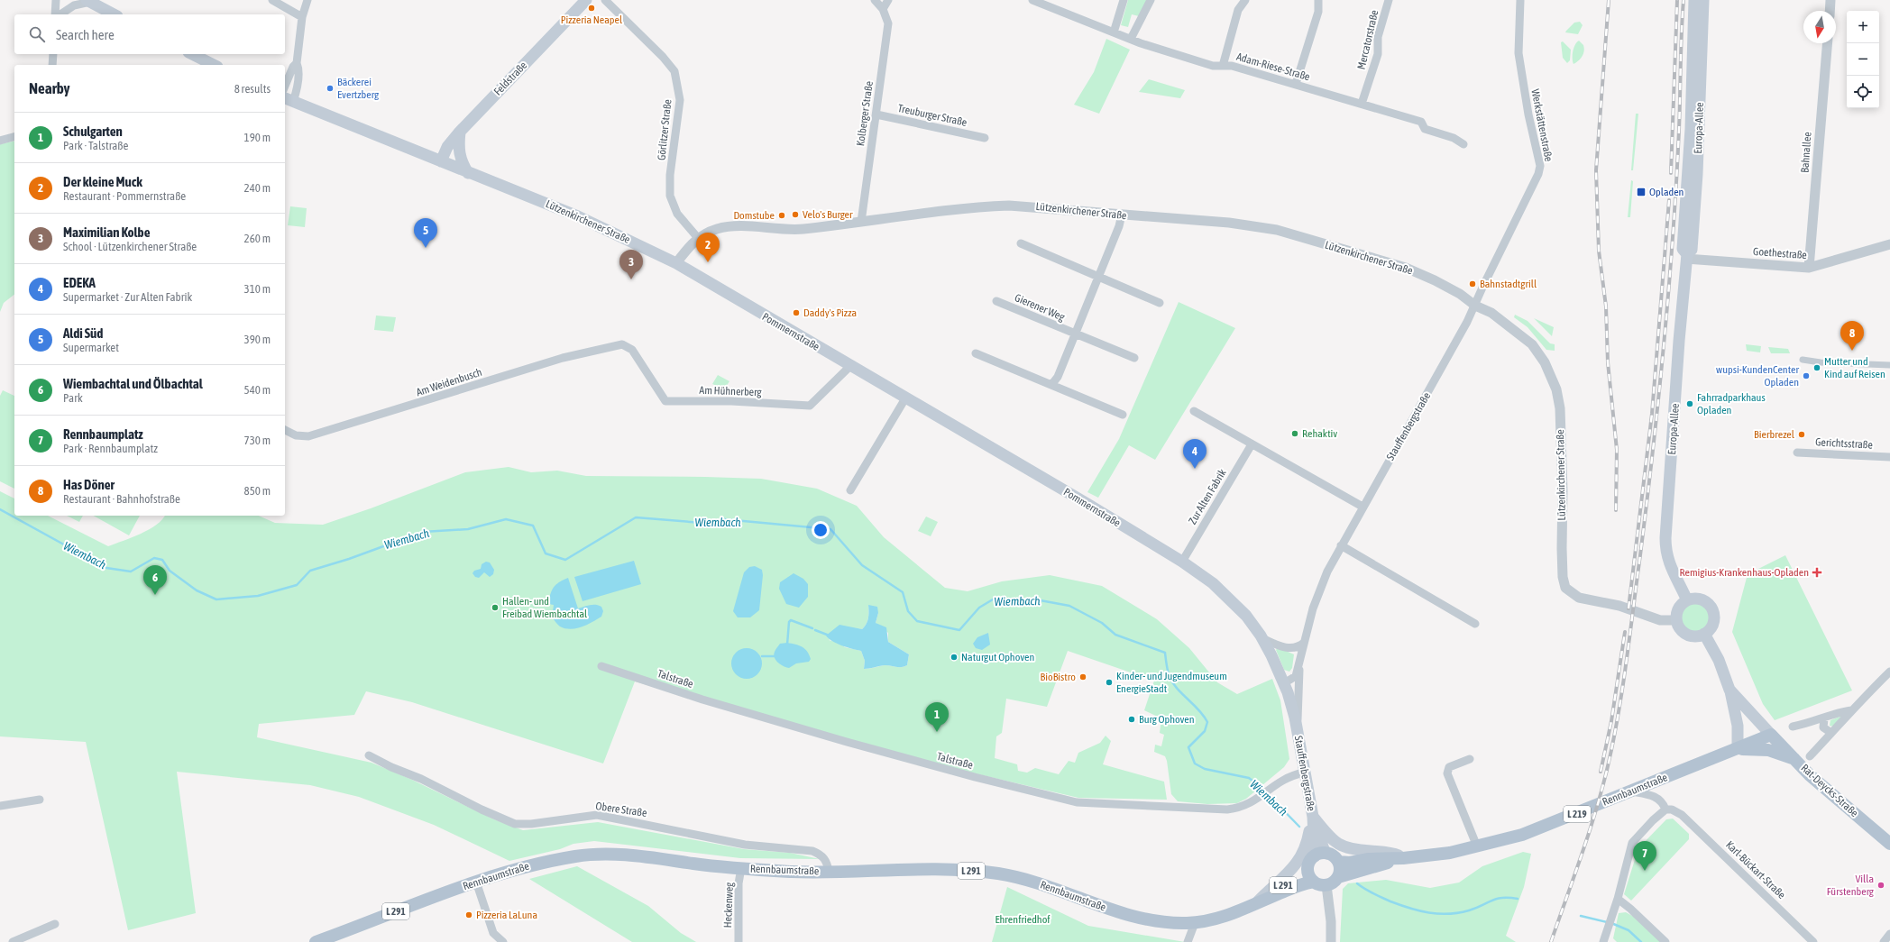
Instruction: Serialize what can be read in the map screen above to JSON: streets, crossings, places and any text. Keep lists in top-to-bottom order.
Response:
{
  "streets": {
    "main road": [
      "Feldstraße",
      "Europa-Allee",
      "Lützenkirchener Straße",
      "Pommernstraße",
      "Stauffenbergstraße",
      "Rennbaumstraße",
      "Rat-Deycks-Straße",
      "L 219",
      "L 291"
    ],
    "street": [
      "Mercatorstraße",
      "Adam-Riese-Straße",
      "Kolberger Straße",
      "Treuburger Straße",
      "Werkstättenstraße",
      "Görlitzer Straße",
      "Bahnallee",
      "Goethestraße",
      "Gierener Weg",
      "Am Weidenbusch",
      "Am Hühnerberg",
      "Gerichtsstraße",
      "Zur Alten Fabrik",
      "Talstraße",
      "Obere Straße",
      "Karl-Bückart-Straße",
      "Heckenweg"
    ]
  },
  "crossings": [
    ["Mercatorstraße", "Adam-Riese-Straße"],
    ["Feldstraße", "Lützenkirchener Straße"],
    ["Kolberger Straße", "Treuburger Straße"],
    ["Kolberger Straße", "Lützenkirchener Straße"],
    ["Werkstättenstraße", "Lützenkirchener Straße"],
    ["Werkstättenstraße", "Stauffenbergstraße"],
    ["Europa-Allee", "Lützenkirchener Straße"],
    ["Europa-Allee", "Goethestraße"],
    ["Görlitzer Straße", "Lützenkirchener Straße"],
    ["Bahnallee", "Goethestraße"],
    ["Lützenkirchener Straße", "Gierener Weg"],
    ["Lützenkirchener Straße", "Pommernstraße"],
    ["Lützenkirchener Straße", "Stauffenbergstraße"],
    ["Pommernstraße", "Am Hühnerberg"],
    ["Pommernstraße", "Stauffenbergstraße"],
    ["Pommernstraße", "Zur Alten Fabrik"],
    ["Am Weidenbusch", "Am Hühnerberg"],
    ["Stauffenbergstraße", "Talstraße"],
    ["Stauffenbergstraße", "Rennbaumstraße"],
    ["Stauffenbergstraße", "L 219"],
    ["Rennbaumstraße", "Rat-Deycks-Straße"],
    ["Rennbaumstraße", "Obere Straße"],
    ["Rennbaumstraße", "L 219"],
    ["Rennbaumstraße", "Heckenweg"],
    ["Rat-Deycks-Straße", "L 219"]
  ],
  "water": ["Wiembach"],
  "parks": ["Ehrenfriedhof"],
  "places": {
    "other": [
      "Pizzeria Neapel",
      "Bäckerei Evertzberg",
      "Velo's Burger",
      "Domstube",
      "Bahnstadtgrill",
      "Daddy's Pizza",
      "Mutter und Kind auf Reisen",
      "wupsi-KundenCenter Opladen",
      "Fahrradparkhaus Opladen",
      "Rehaktiv",
      "Bierbrezel",
      "Hallen- und Freibad Wiembachtal",
      "Naturgut Ophoven",
      "BioBistro",
      "Kinder- und Jugendmuseum EnergieStadt",
      "Burg Ophoven",
      "Villa Fürstenberg",
      "Pizzeria LaLuna"
    ],
    "transit": ["Opladen"],
    "health": ["Remigius-Krankenhaus-Opladen"]
  },
  "north": "bottom",
  "page": {
    "map_buttons": ["+", "−"],
    "search": "Search here",
    "heading": ["Nearby", "8 results"],
    "list": [
      {
        "mark": "1",
        "name": "Schulgarten",
        "note": "Park · Talstraße",
        "value": "190 m"
      },
      {
        "mark": "2",
        "name": "Der kleine Muck",
        "note": "Restaurant · Pommernstraße",
        "value": "240 m"
      },
      {
        "mark": "3",
        "name": "Maximilian Kolbe",
        "note": "School · Lützenkirchener Straße",
        "value": "260 m"
      },
      {
        "mark": "4",
        "name": "EDEKA",
        "note": "Supermarket · Zur Alten Fabrik",
        "value": "310 m"
      },
      {
        "mark": "5",
        "name": "Aldi Süd",
        "note": "Supermarket",
        "value": "390 m"
      },
      {
        "mark": "6",
        "name": "Wiembachtal und Ölbachtal",
        "note": "Park",
        "value": "540 m"
      },
      {
        "mark": "7",
        "name": "Rennbaumplatz",
        "note": "Park · Rennbaumplatz",
        "value": "730 m"
      },
      {
        "mark": "8",
        "name": "Has Döner",
        "note": "Restaurant · Bahnhofstraße",
        "value": "850 m"
      }
    ],
    "pins": [
      "5",
      "2",
      "3",
      "8",
      "4",
      "6",
      "1",
      "7"
    ]
  }
}
